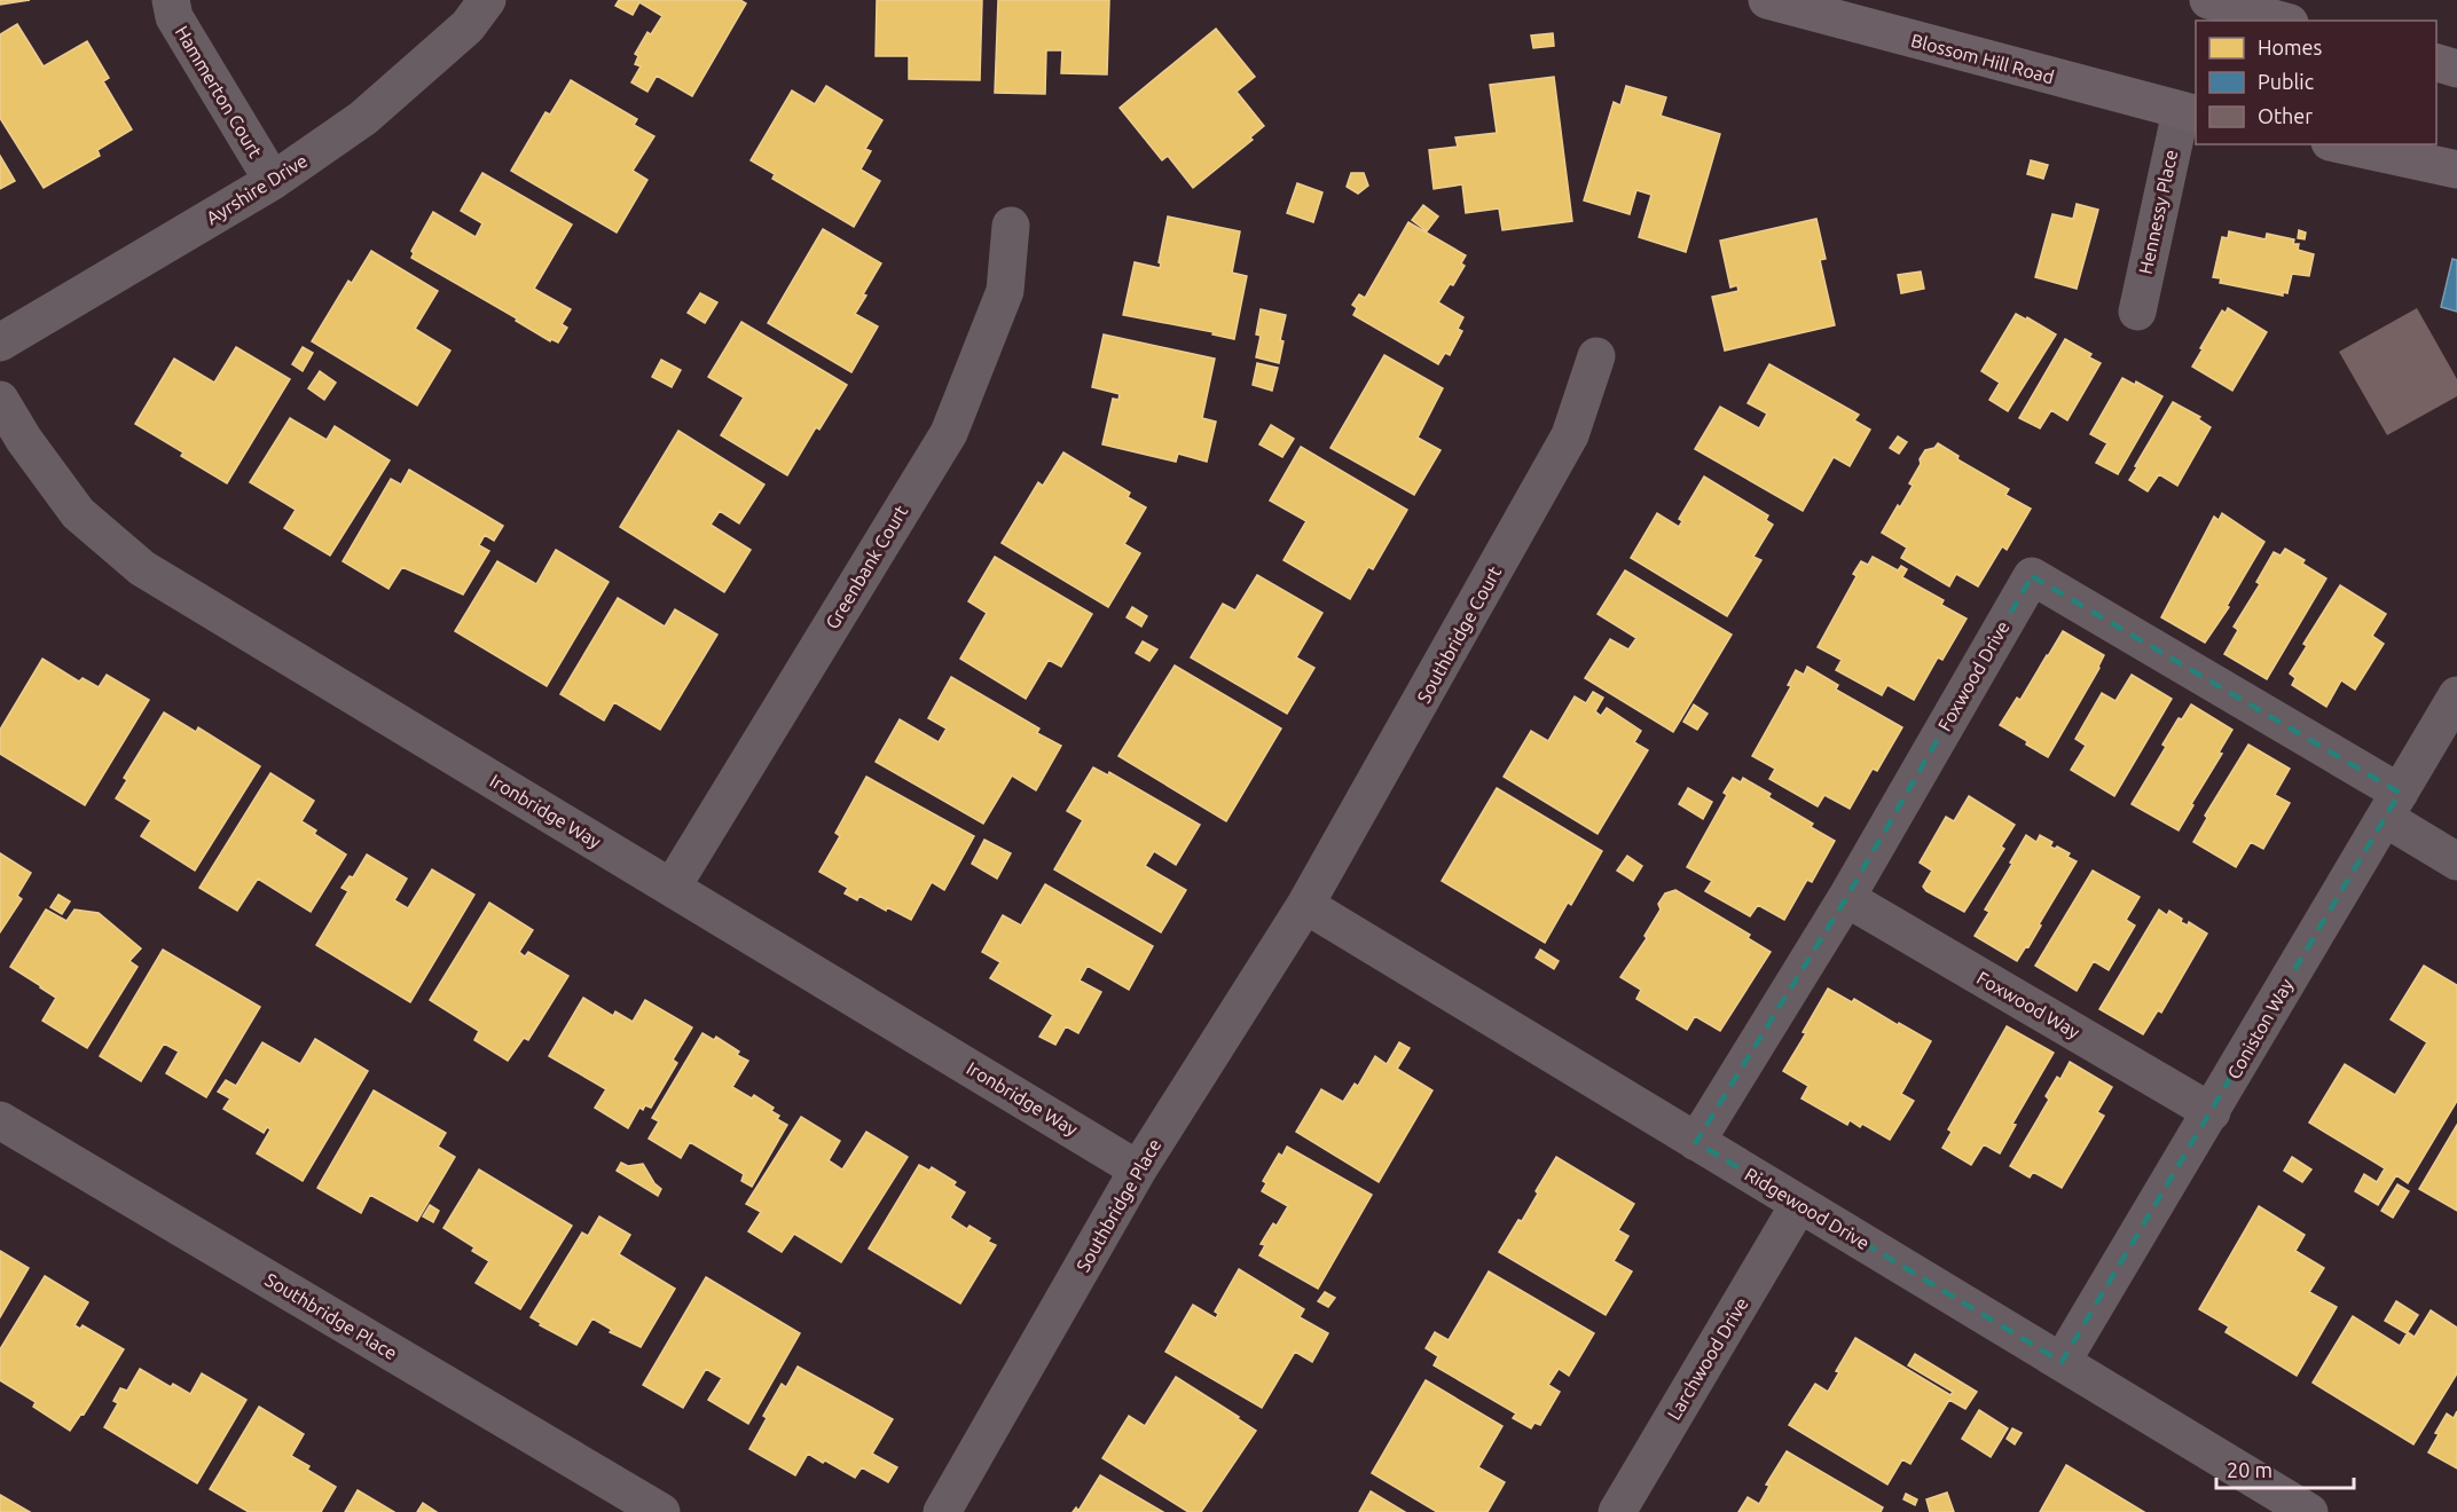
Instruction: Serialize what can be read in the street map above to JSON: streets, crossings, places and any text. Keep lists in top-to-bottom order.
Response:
{
  "streets": {
    "main road": ["Blossom Hill Road"],
    "street": [
      "Hammerton Court",
      "Ayrshire Drive",
      "Hennessy Place",
      "Greenbank Court",
      "Southbridge Court",
      "Foxwood Drive",
      "Ironbridge Way",
      "Foxwood Way",
      "Coniston Way",
      "Southbridge Place",
      "Ridgewood Drive",
      "Larchwood Drive"
    ]
  },
  "crossings": [
    ["Blossom Hill Road", "Hennessy Place"],
    ["Hammerton Court", "Ayrshire Drive"],
    ["Greenbank Court", "Ironbridge Way"],
    ["Southbridge Court", "Southbridge Place"],
    ["Southbridge Court", "Ridgewood Drive"],
    ["Foxwood Drive", "Foxwood Way"],
    ["Foxwood Drive", "Coniston Way"],
    ["Foxwood Drive", "Ridgewood Drive"],
    ["Ironbridge Way", "Southbridge Place"],
    ["Foxwood Way", "Coniston Way"],
    ["Coniston Way", "Ridgewood Drive"],
    ["Southbridge Place", "Ridgewood Drive"],
    ["Ridgewood Drive", "Larchwood Drive"]
  ],
  "legend": ["Homes", "Public", "Other"],
  "scale_bar": "20 m"
}
